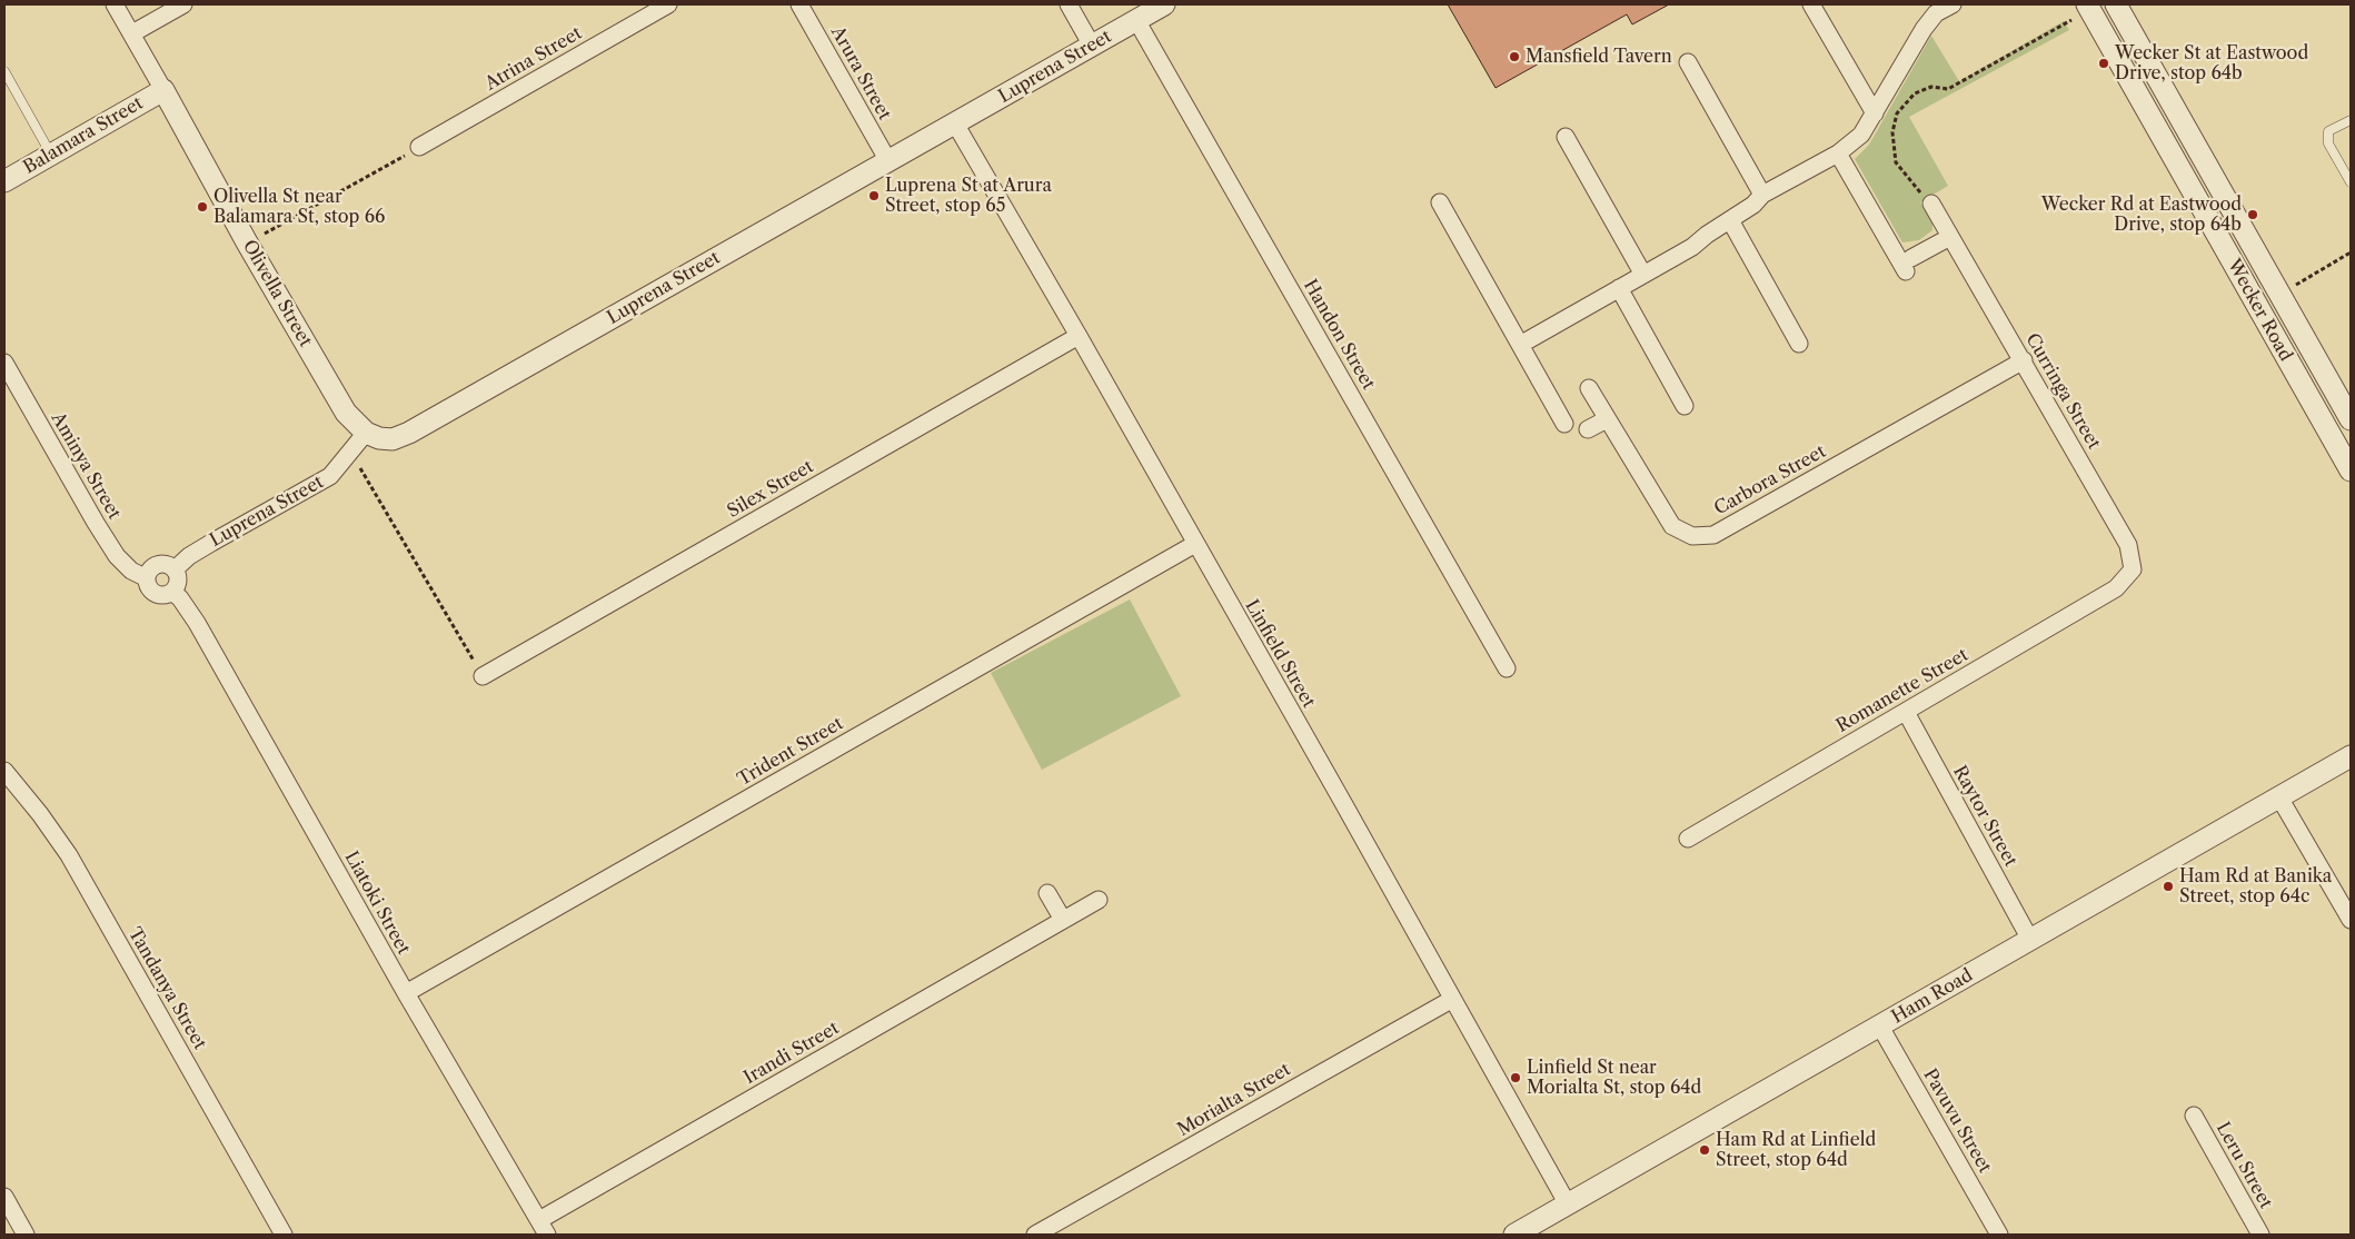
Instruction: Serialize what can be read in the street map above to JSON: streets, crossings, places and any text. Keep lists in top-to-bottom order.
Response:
{
  "streets": {
    "street": [
      "Atrina Street",
      "Luprena Street",
      "Arura Street",
      "Balamara Street",
      "Olivella Street",
      "Wecker Road",
      "Handon Street",
      "Curringa Street",
      "Aminya Street",
      "Carbora Street",
      "Silex Street",
      "Linfield Street",
      "Romanette Street",
      "Trident Street",
      "Raytor Street",
      "Liatoki Street",
      "Tandanya Street",
      "Ham Road",
      "Irandi Street",
      "Morialta Street",
      "Pavuvu Street",
      "Leru Street"
    ]
  },
  "crossings": [
    ["Luprena Street", "Arura Street"],
    ["Luprena Street", "Olivella Street"],
    ["Luprena Street", "Handon Street"],
    ["Luprena Street", "Aminya Street"],
    ["Luprena Street", "Linfield Street"],
    ["Luprena Street", "Liatoki Street"],
    ["Balamara Street", "Olivella Street"],
    ["Curringa Street", "Carbora Street"],
    ["Curringa Street", "Romanette Street"],
    ["Aminya Street", "Liatoki Street"],
    ["Silex Street", "Linfield Street"],
    ["Linfield Street", "Trident Street"],
    ["Linfield Street", "Ham Road"],
    ["Linfield Street", "Morialta Street"],
    ["Romanette Street", "Raytor Street"],
    ["Trident Street", "Liatoki Street"],
    ["Raytor Street", "Ham Road"],
    ["Liatoki Street", "Irandi Street"],
    ["Ham Road", "Pavuvu Street"]
  ],
  "places": [
    "Mansfield Tavern",
    "Wecker St at Eastwood Drive, stop 64b",
    "Luprena St at Arura Street, stop 65",
    "Olivella St near Balamara St, stop 66",
    "Wecker Rd at Eastwood Drive, stop 64b",
    "Ham Rd at Banika Street, stop 64c",
    "Linfield St near Morialta St, stop 64d",
    "Ham Rd at Linfield Street, stop 64d"
  ]
}
